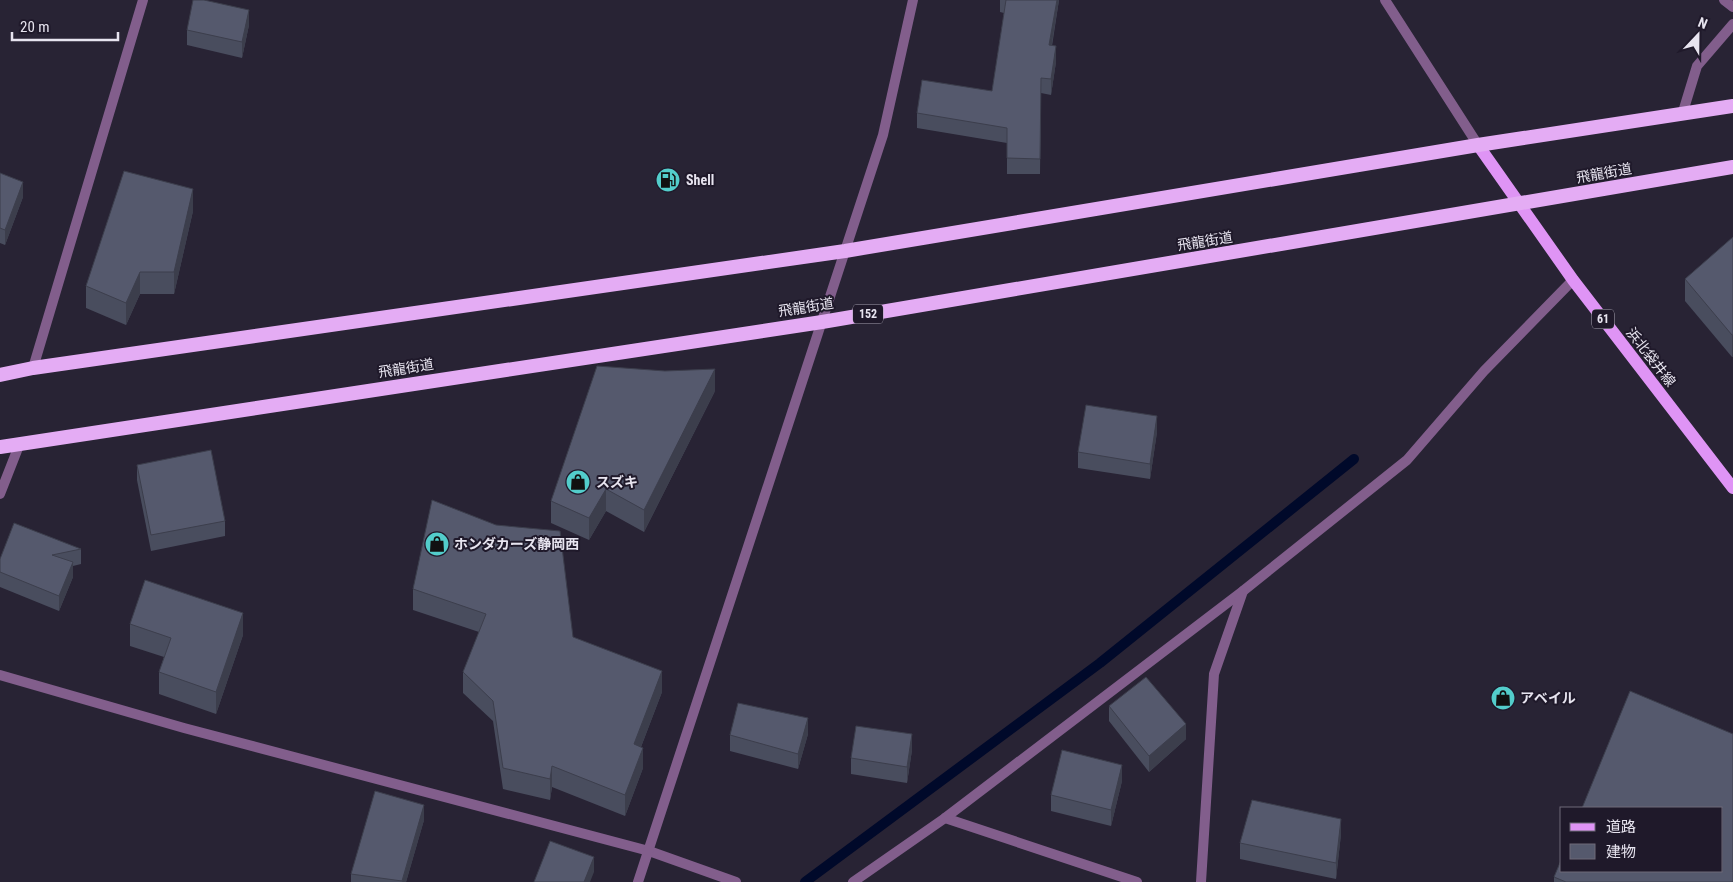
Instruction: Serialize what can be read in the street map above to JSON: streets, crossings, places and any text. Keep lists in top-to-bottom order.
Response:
{
  "streets": {
    "highway": ["飛龍街道", "152"],
    "main road": ["61", "浜北袋井線"]
  },
  "crossings": [
    ["飛龍街道", "浜北袋井線"]
  ],
  "places": {
    "fuel station": ["Shell"],
    "shop": ["スズキ", "ホンダカーズ静岡西", "アベイル"]
  },
  "legend": ["道路", "建物"],
  "scale_bar": "20 m",
  "north": "top"
}
